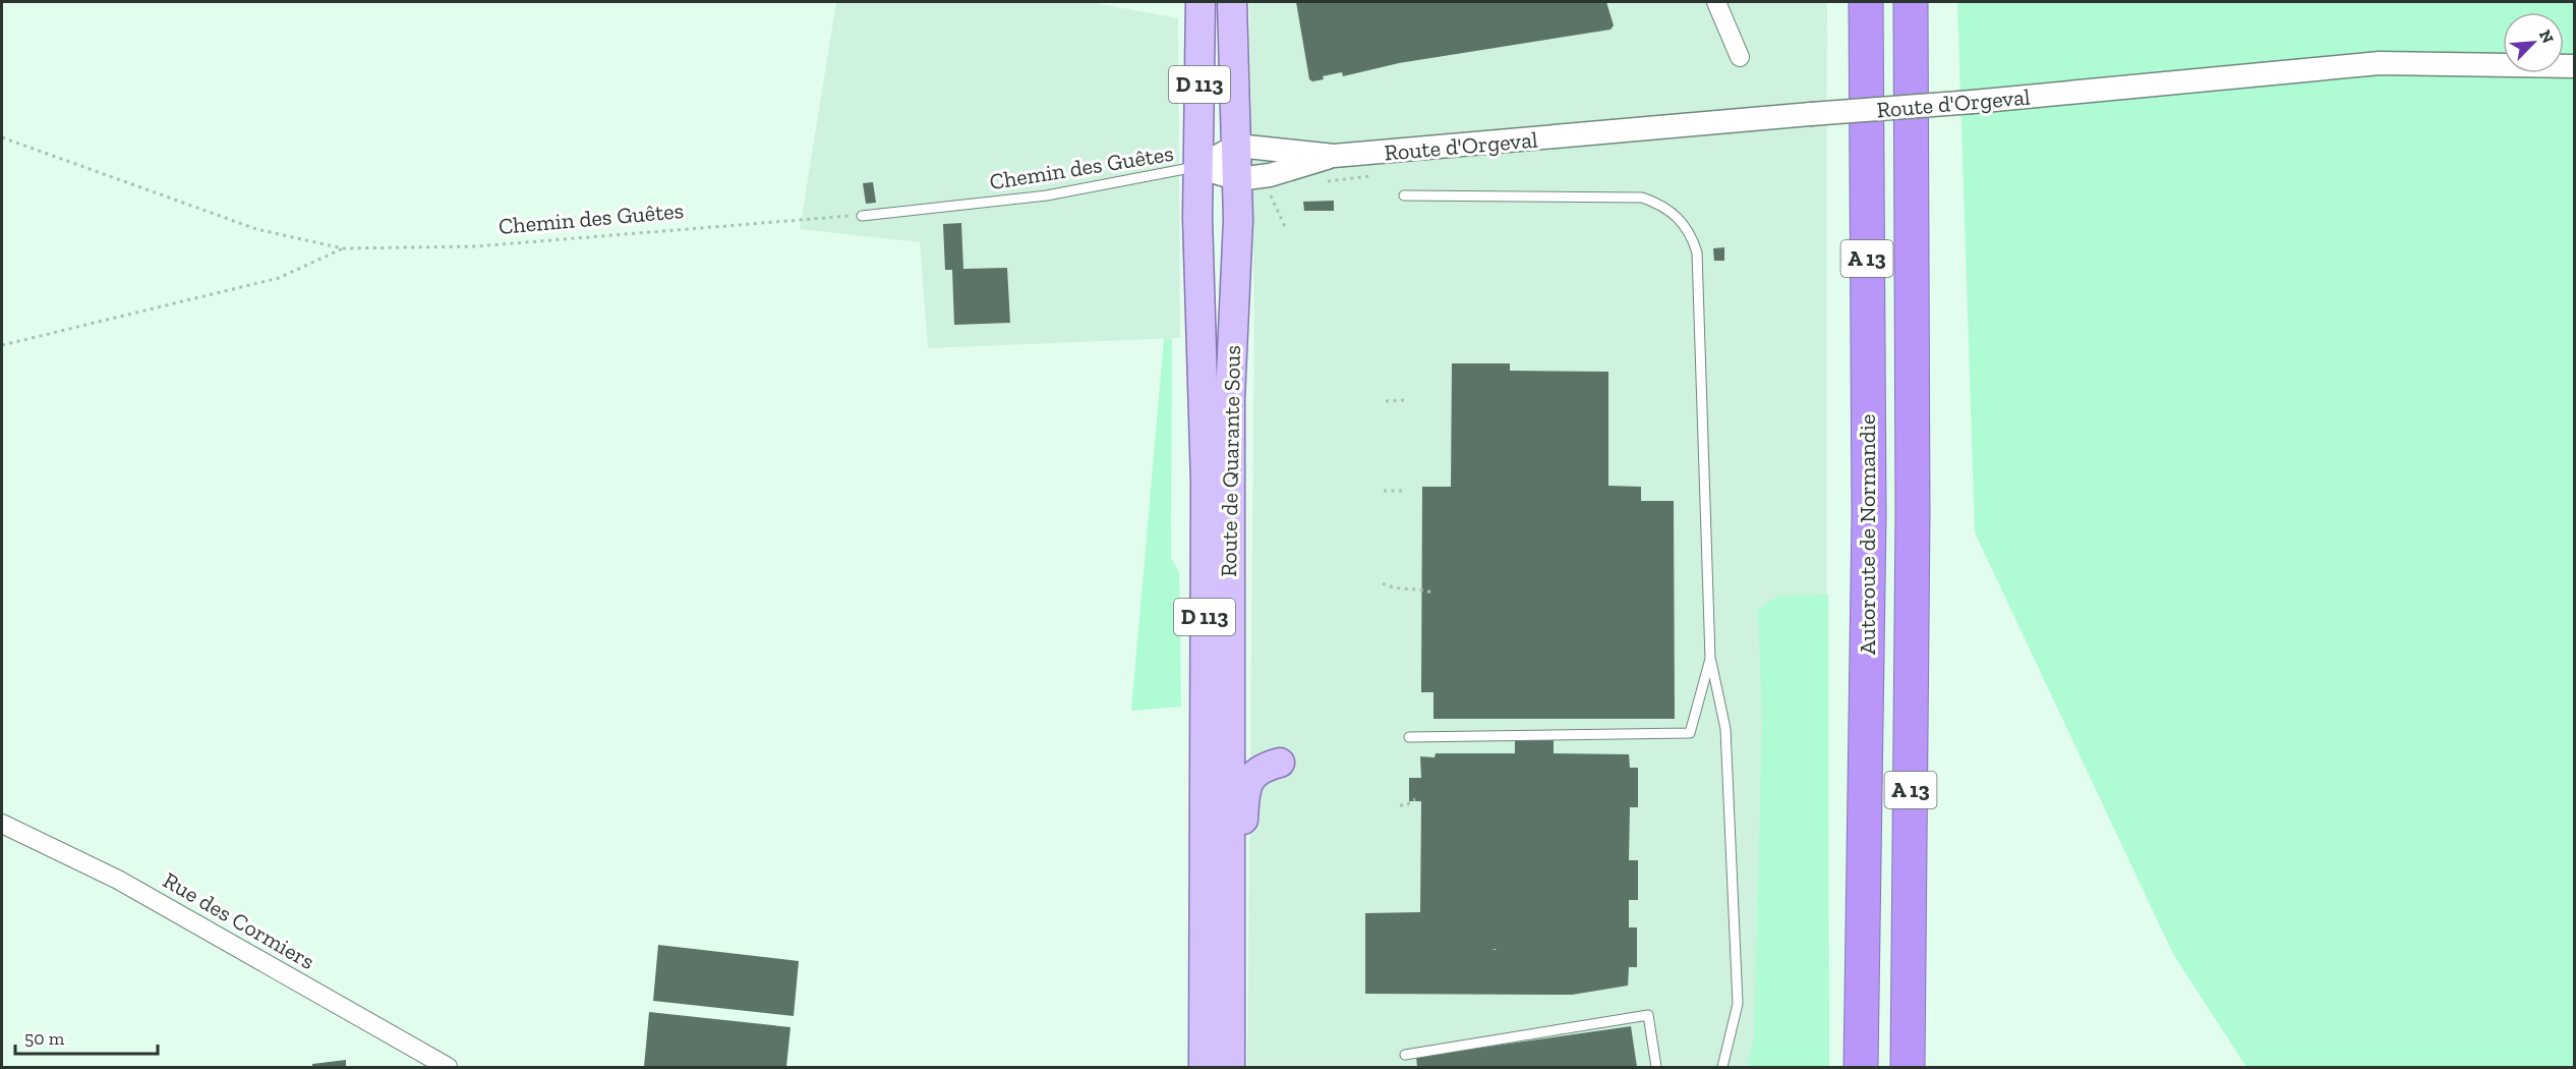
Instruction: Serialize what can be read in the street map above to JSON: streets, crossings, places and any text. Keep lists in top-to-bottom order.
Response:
{
  "streets": {
    "highway": ["A 13", "Autoroute de Normandie"],
    "main road": ["D 113", "Route de Quarante Sous"],
    "street": ["Route d'Orgeval", "Rue des Cormiers"],
    "lane": ["Chemin des Guêtes"]
  },
  "crossings": [
    ["Route d'Orgeval", "Route de Quarante Sous"],
    ["Chemin des Guêtes", "Route de Quarante Sous"]
  ],
  "scale_bar": "50 m",
  "north": "top right"
}
